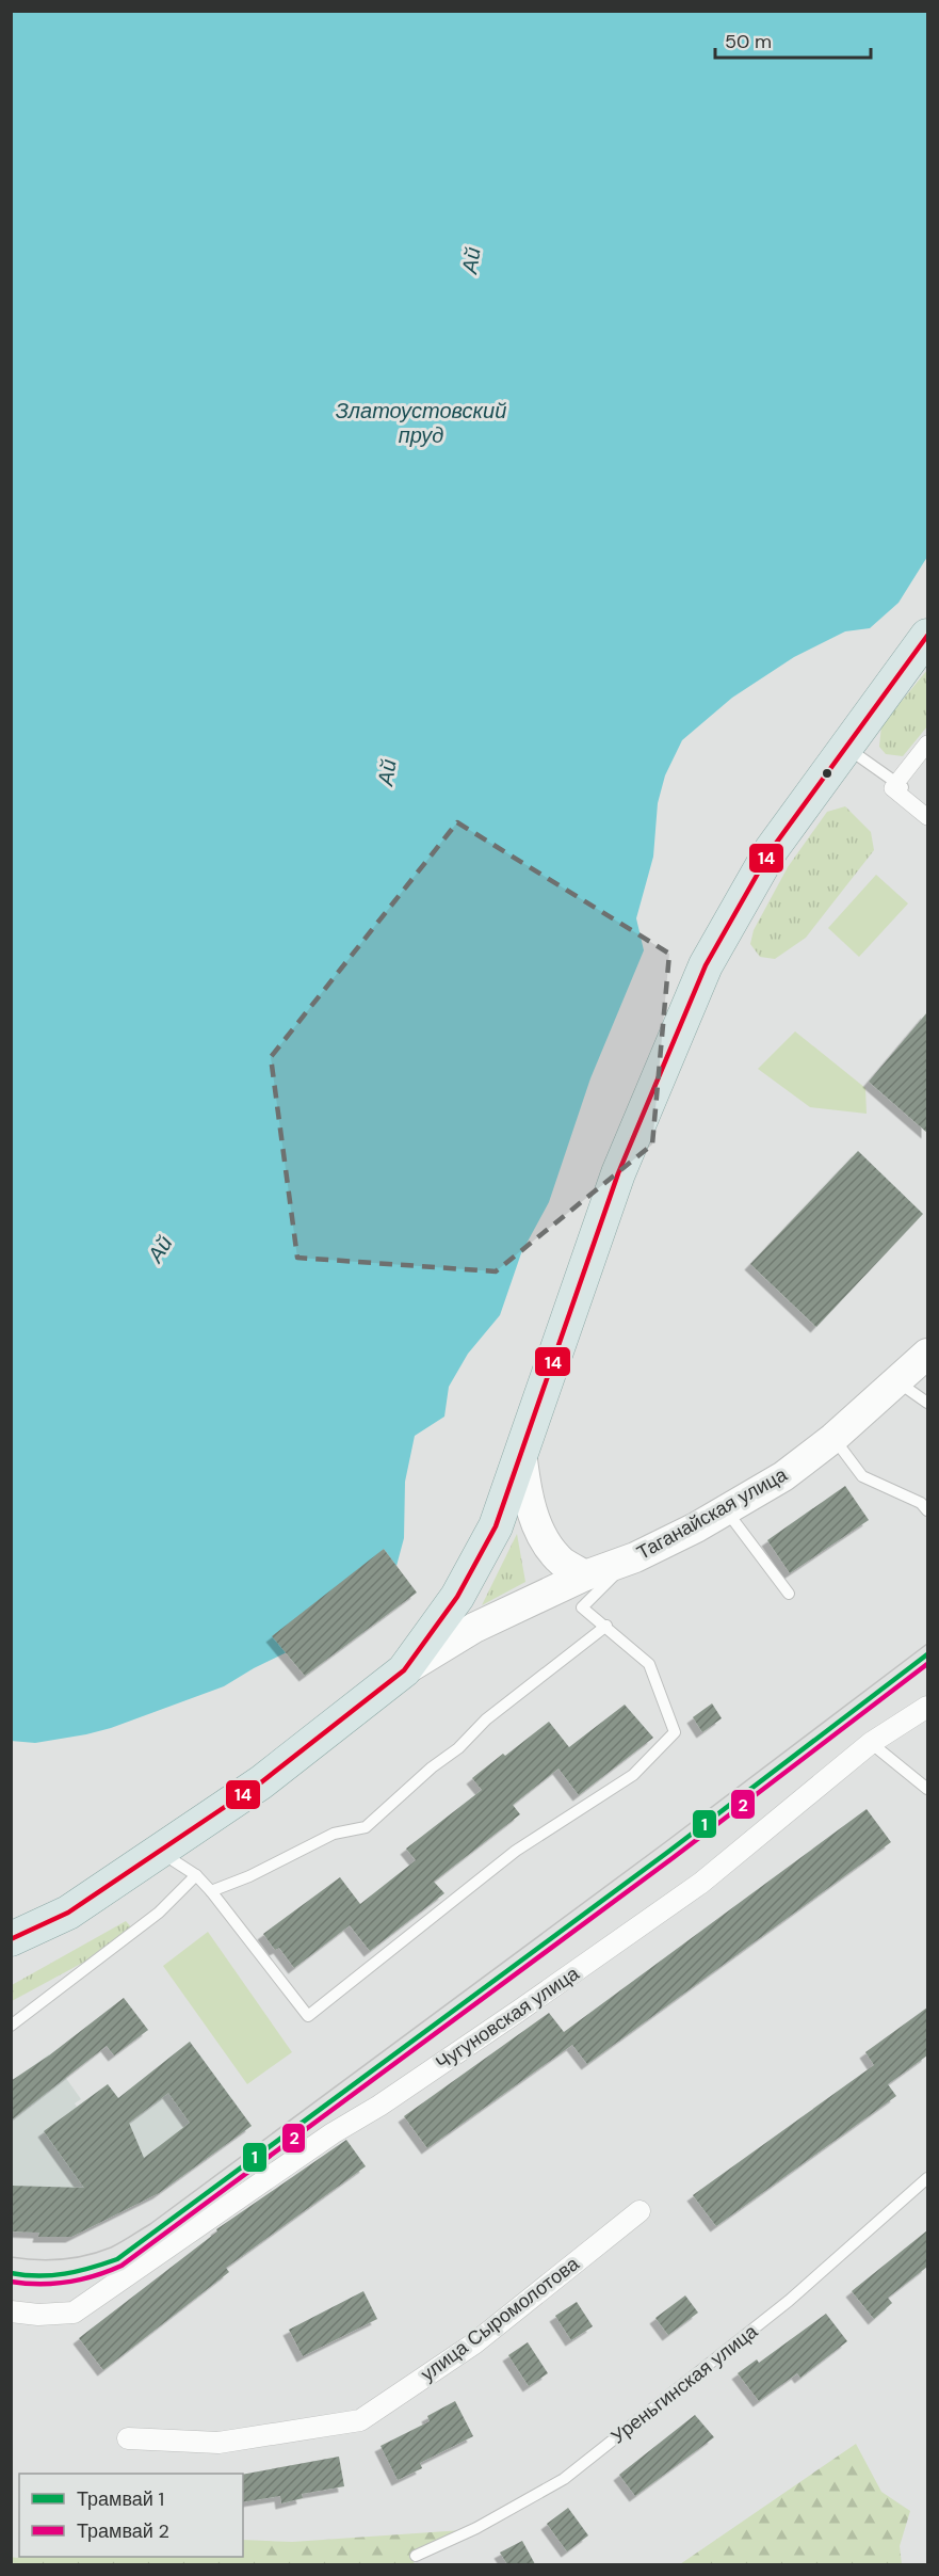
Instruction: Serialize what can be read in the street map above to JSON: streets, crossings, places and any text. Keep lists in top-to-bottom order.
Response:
{
  "streets": {
    "main road": ["Таганайская улица"],
    "street": ["Чугуновская улица", "улица Сыромолотова"],
    "lane": ["Уреньгинская улица"]
  },
  "water": ["Ай", "Златоустовский пруд"],
  "lines": ["transit line 14", "tram line 1", "tram line 2"],
  "legend": ["Трамвай 1", "Трамвай 2"],
  "scale_bar": "50 m"
}
